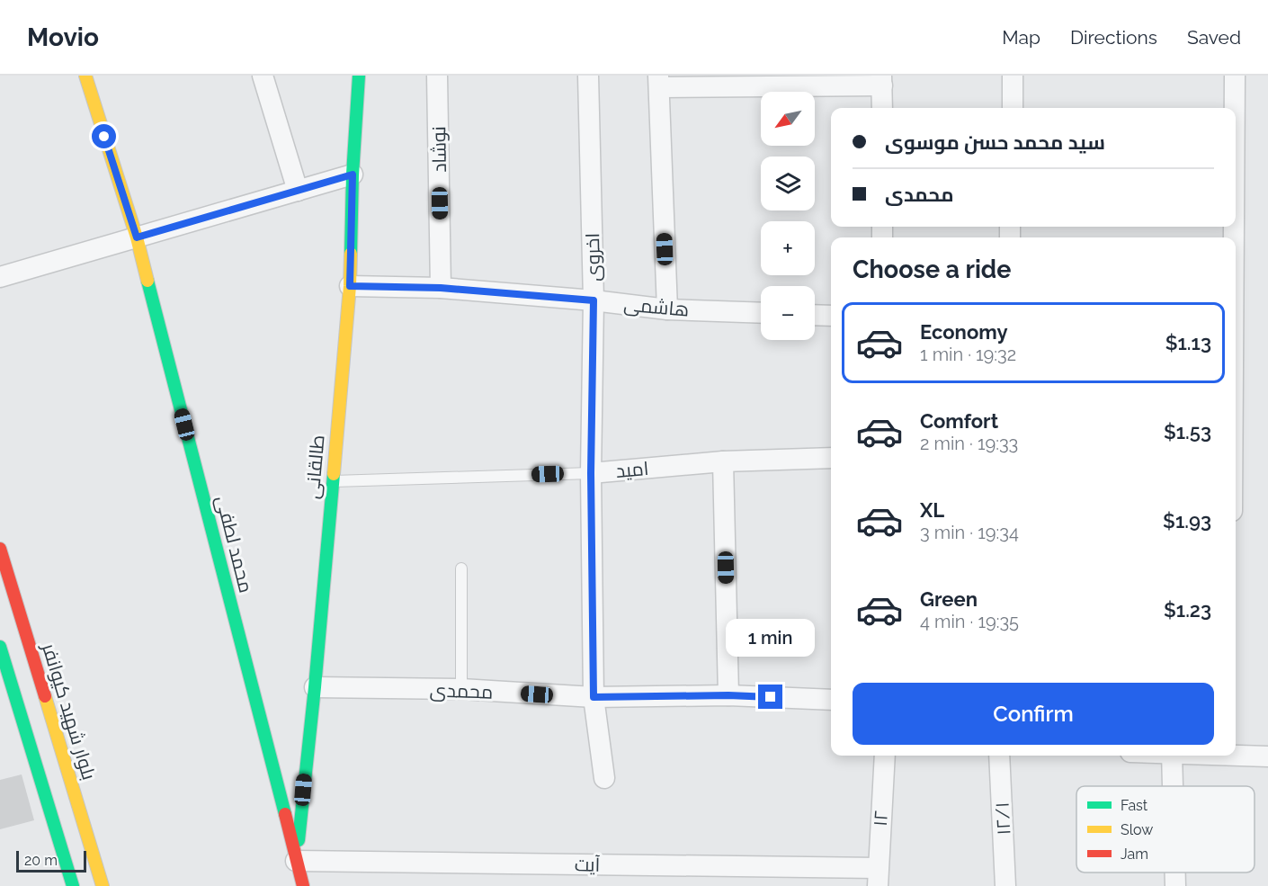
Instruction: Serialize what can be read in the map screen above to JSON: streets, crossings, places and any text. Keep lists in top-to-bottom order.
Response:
{
  "streets": {
    "street": [
      "نوشاد",
      "اخروی",
      "هاشمی",
      "طالقانی",
      "امید",
      "محمد لطفی",
      "محمدی",
      "بلوار شهید کیوانفر",
      "۱۲",
      "۱۲/۱",
      "آیت"
    ]
  },
  "crossings": [
    ["نوشاد", "هاشمی"],
    ["اخروی", "هاشمی"],
    ["اخروی", "امید"],
    ["اخروی", "محمدی"],
    ["هاشمی", "طالقانی"],
    ["طالقانی", "امید"],
    ["طالقانی", "محمد لطفی"],
    ["طالقانی", "محمدی"],
    ["طالقانی", "آیت"],
    ["محمد لطفی", "آیت"],
    ["۱۲", "آیت"]
  ],
  "legend": ["Fast", "Slow", "Jam"],
  "scale_bar": "20 m",
  "north": "bottom left",
  "page": {
    "header": "Movio",
    "nav": ["Map", "Directions", "Saved"],
    "map_buttons": ["+", "−"],
    "banner": ["سید محمد حسن موسوی", "محمدی"],
    "heading": "Choose a ride",
    "list": [
      {
        "name": "Economy",
        "note": "1 min · 19:32",
        "value": "$1.13"
      },
      {
        "name": "Comfort",
        "note": "2 min · 19:33",
        "value": "$1.53"
      },
      {
        "name": "XL",
        "note": "3 min · 19:34",
        "value": "$1.93"
      },
      {
        "name": "Green",
        "note": "4 min · 19:35",
        "value": "$1.23"
      }
    ],
    "bubble": "1 min",
    "buttons": "Confirm",
    "scale": "20 m"
  }
}
